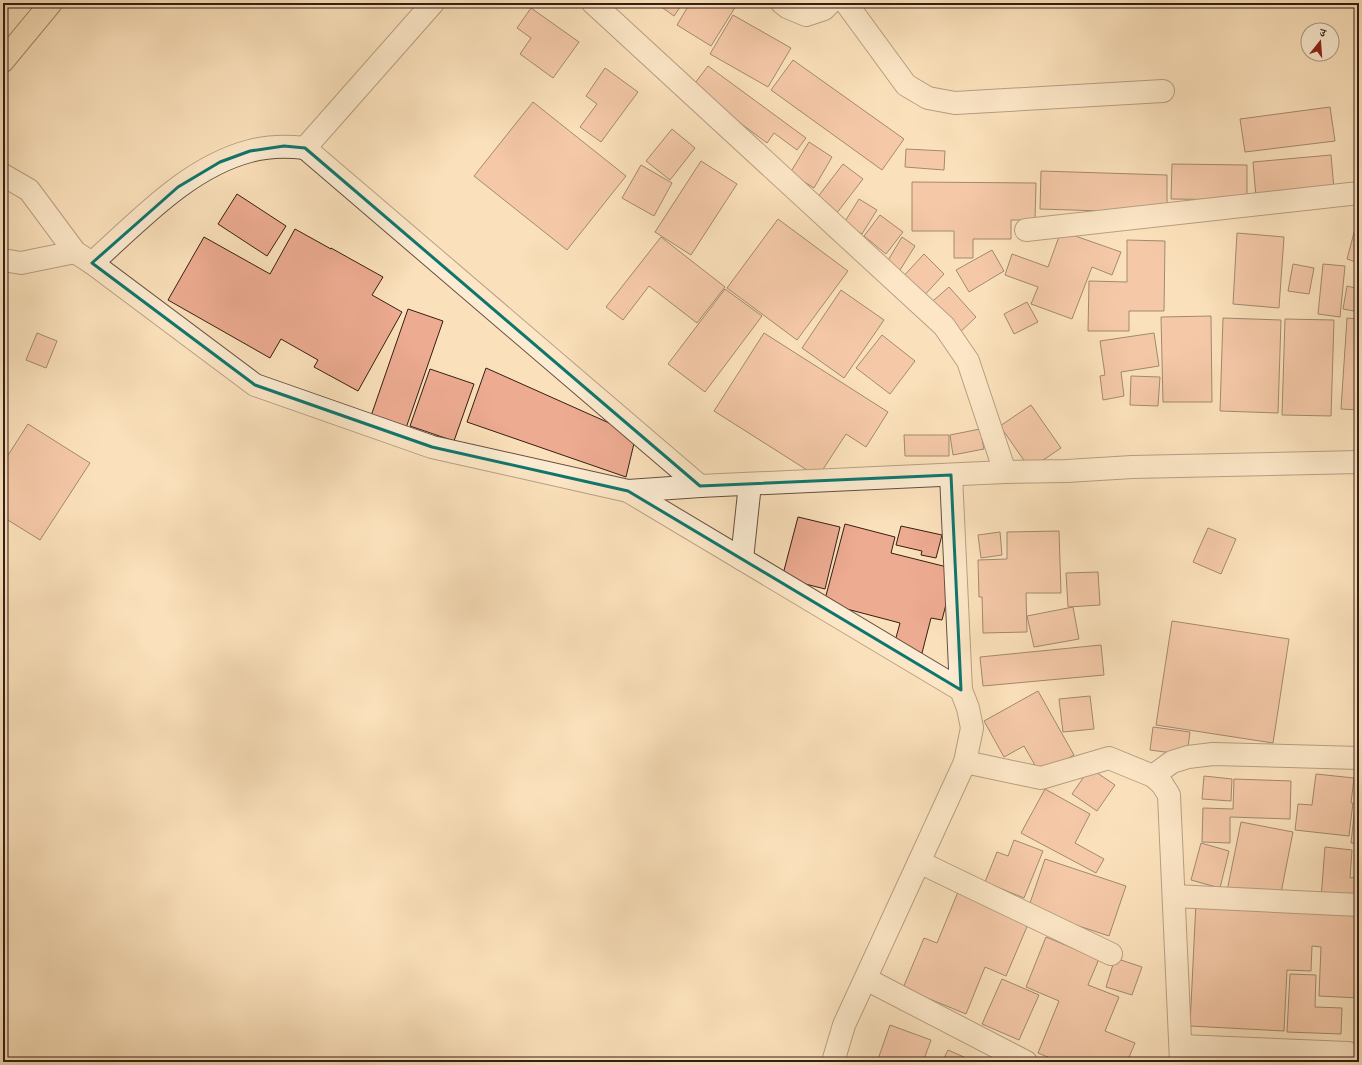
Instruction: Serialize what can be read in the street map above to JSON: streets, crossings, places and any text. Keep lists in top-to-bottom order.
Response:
{
  "north": "top"
}
